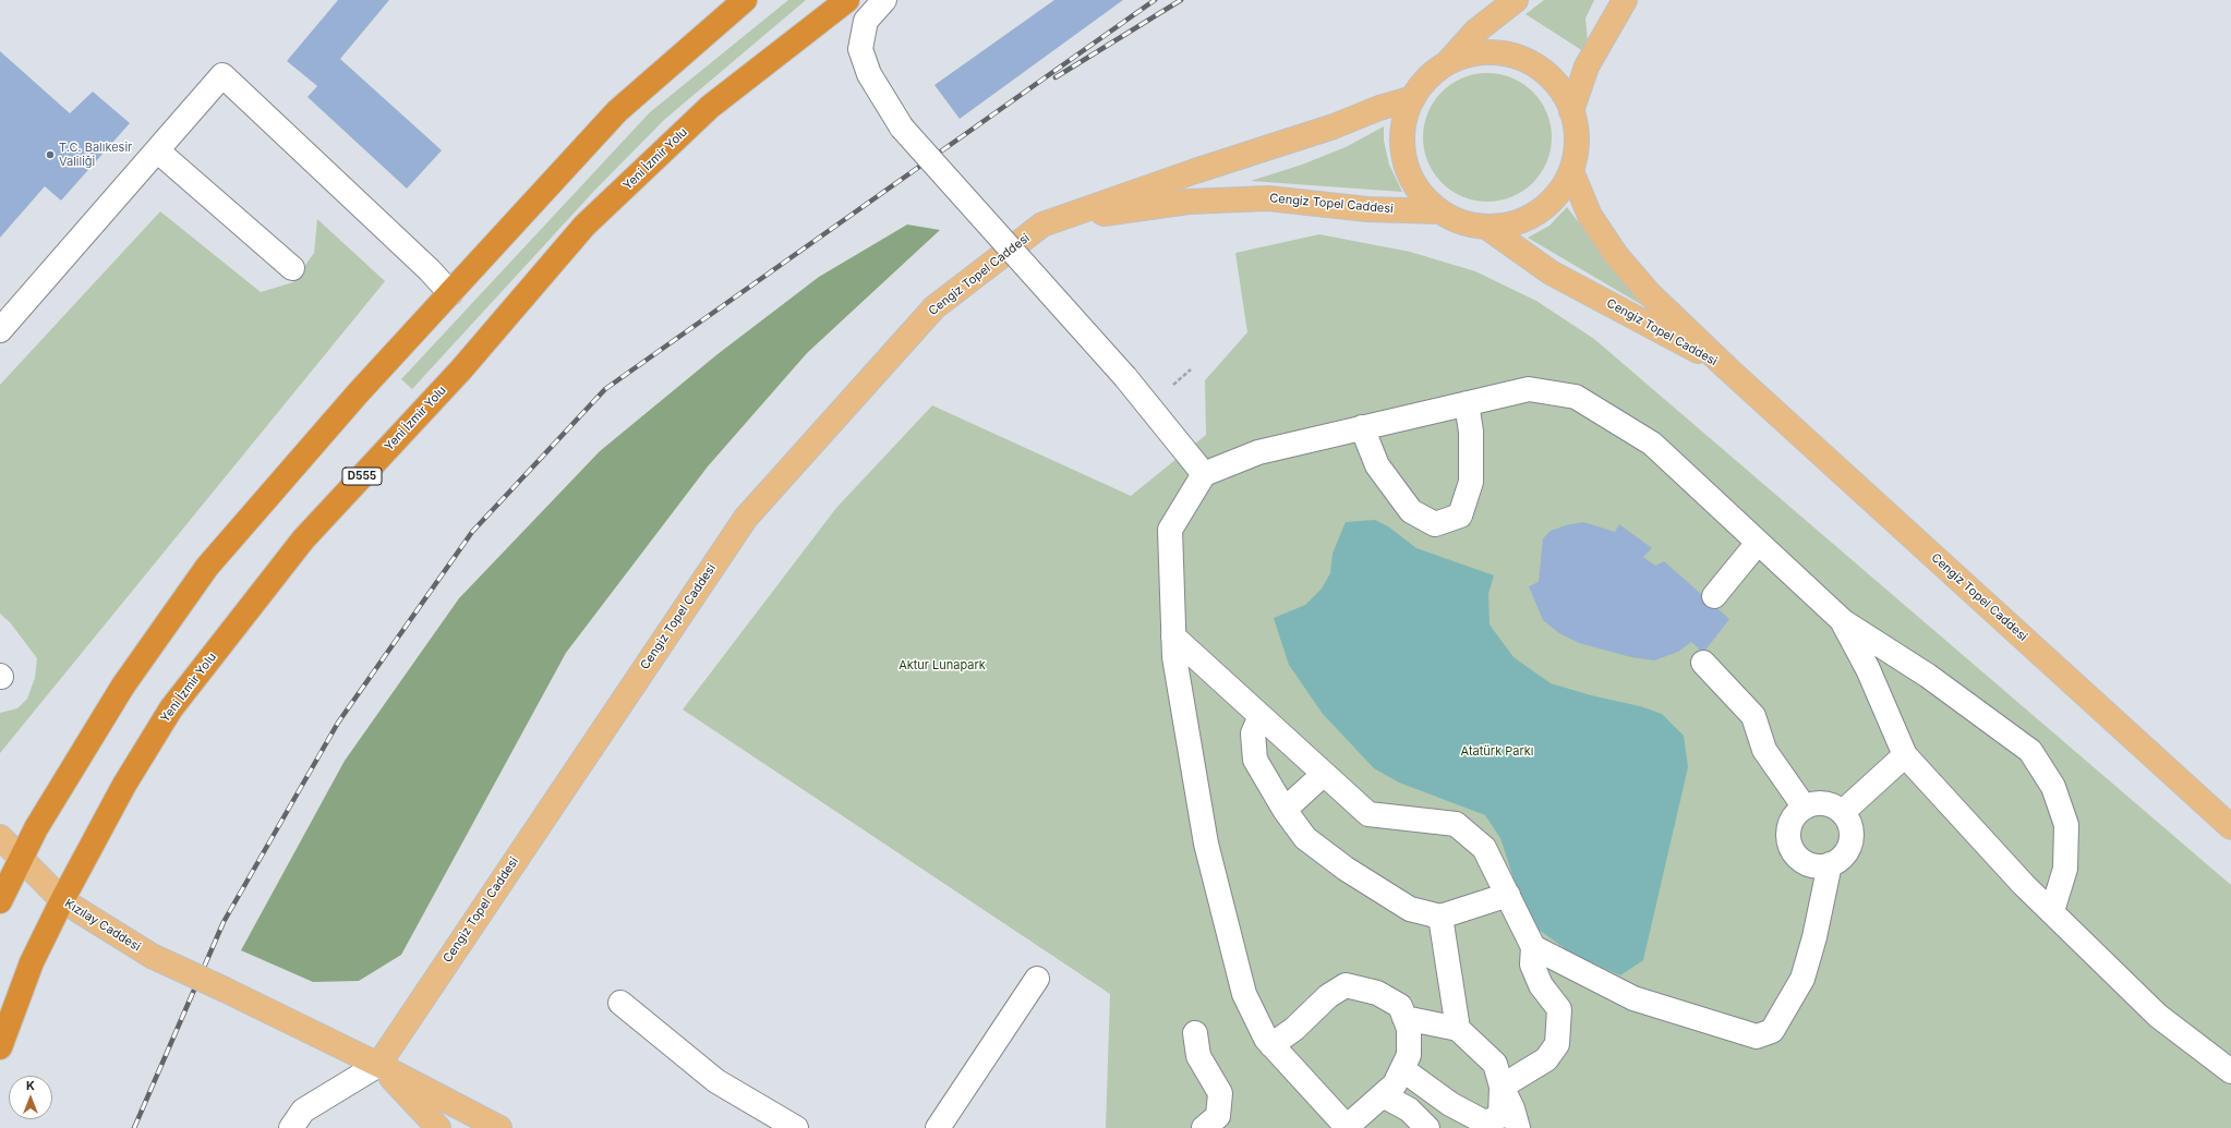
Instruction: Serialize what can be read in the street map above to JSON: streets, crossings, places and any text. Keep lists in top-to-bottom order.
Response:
{
  "streets": {
    "highway": ["Yeni İzmir Yolu", "D555"],
    "main road": ["Cengiz Topel Caddesi", "Kızılay Caddesi"]
  },
  "crossings": [
    ["Yeni İzmir Yolu", "Kızılay Caddesi"],
    ["Cengiz Topel Caddesi", "Kızılay Caddesi"]
  ],
  "parks": ["Aktur Lunapark", "Atatürk Parkı"],
  "places": ["T.C. Balıkesir Valiliği"],
  "north": "top"
}
